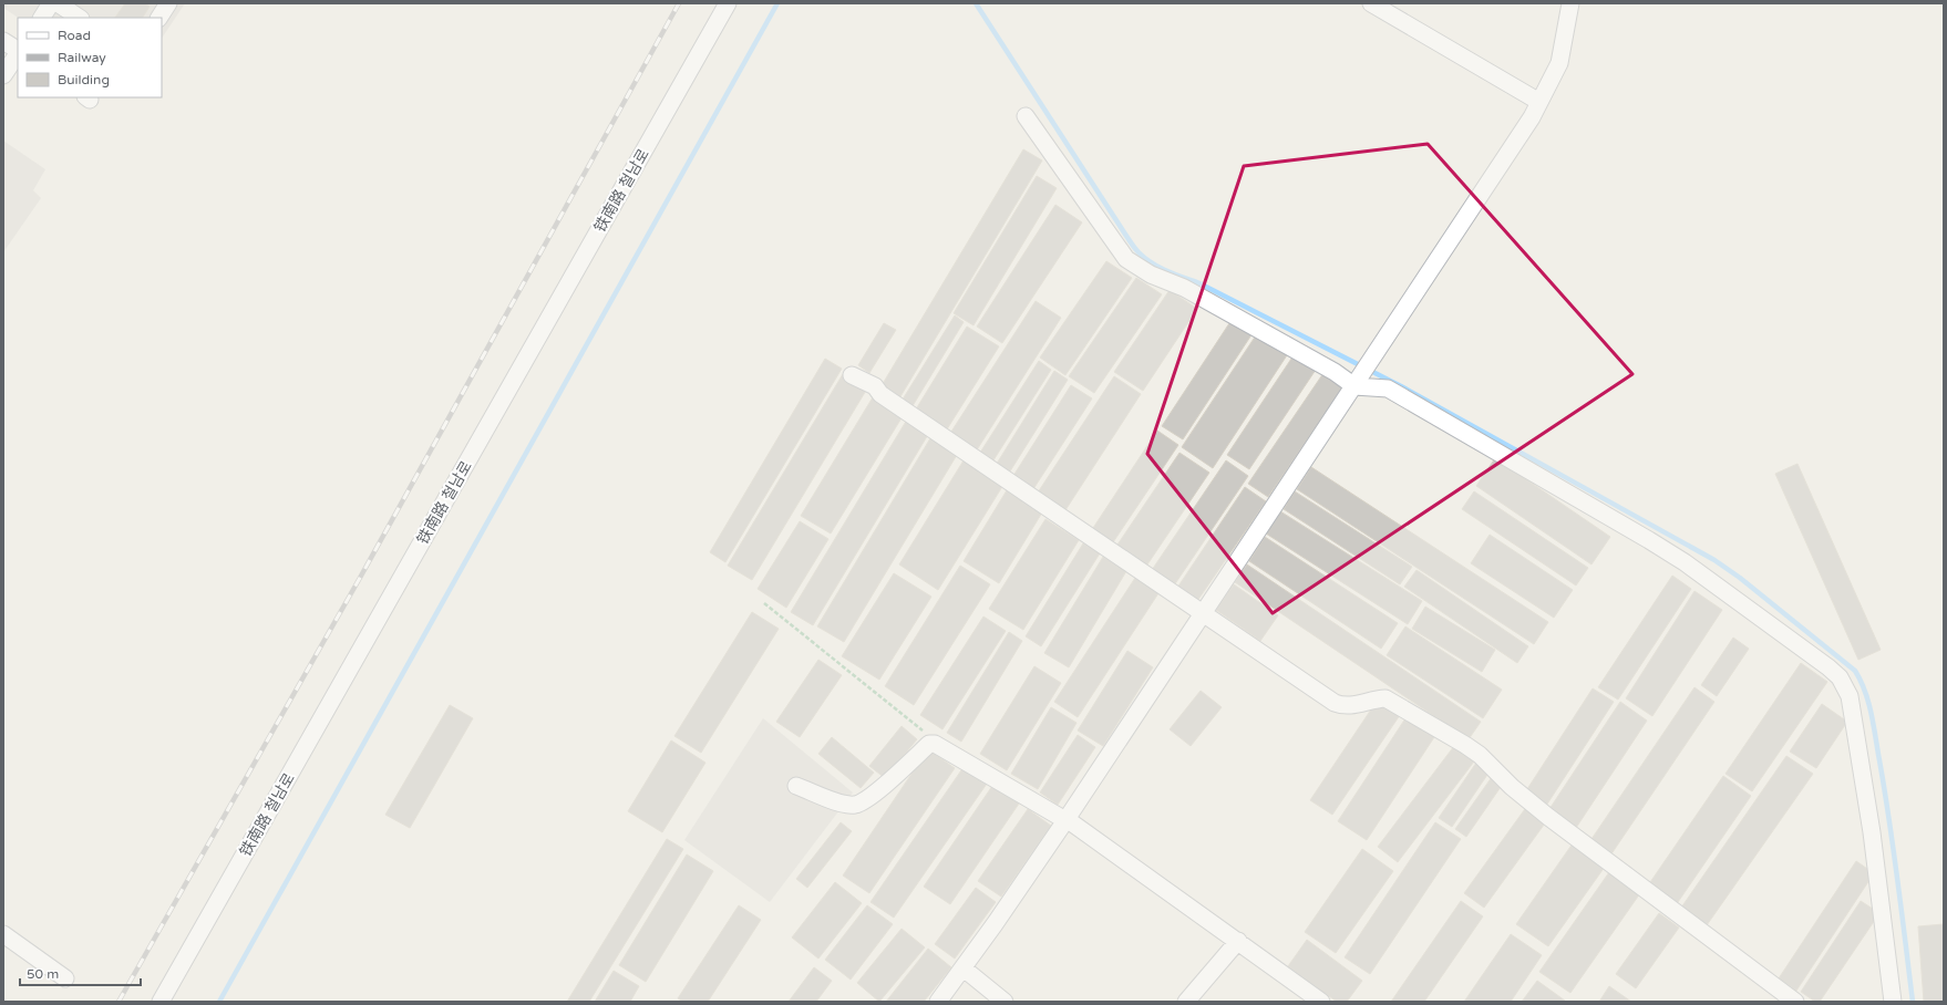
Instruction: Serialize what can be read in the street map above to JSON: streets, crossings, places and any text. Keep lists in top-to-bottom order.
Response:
{
  "streets": {
    "street": ["铁南路 철남로"]
  },
  "legend": ["Road", "Railway", "Building"],
  "scale_bar": "50 m"
}
